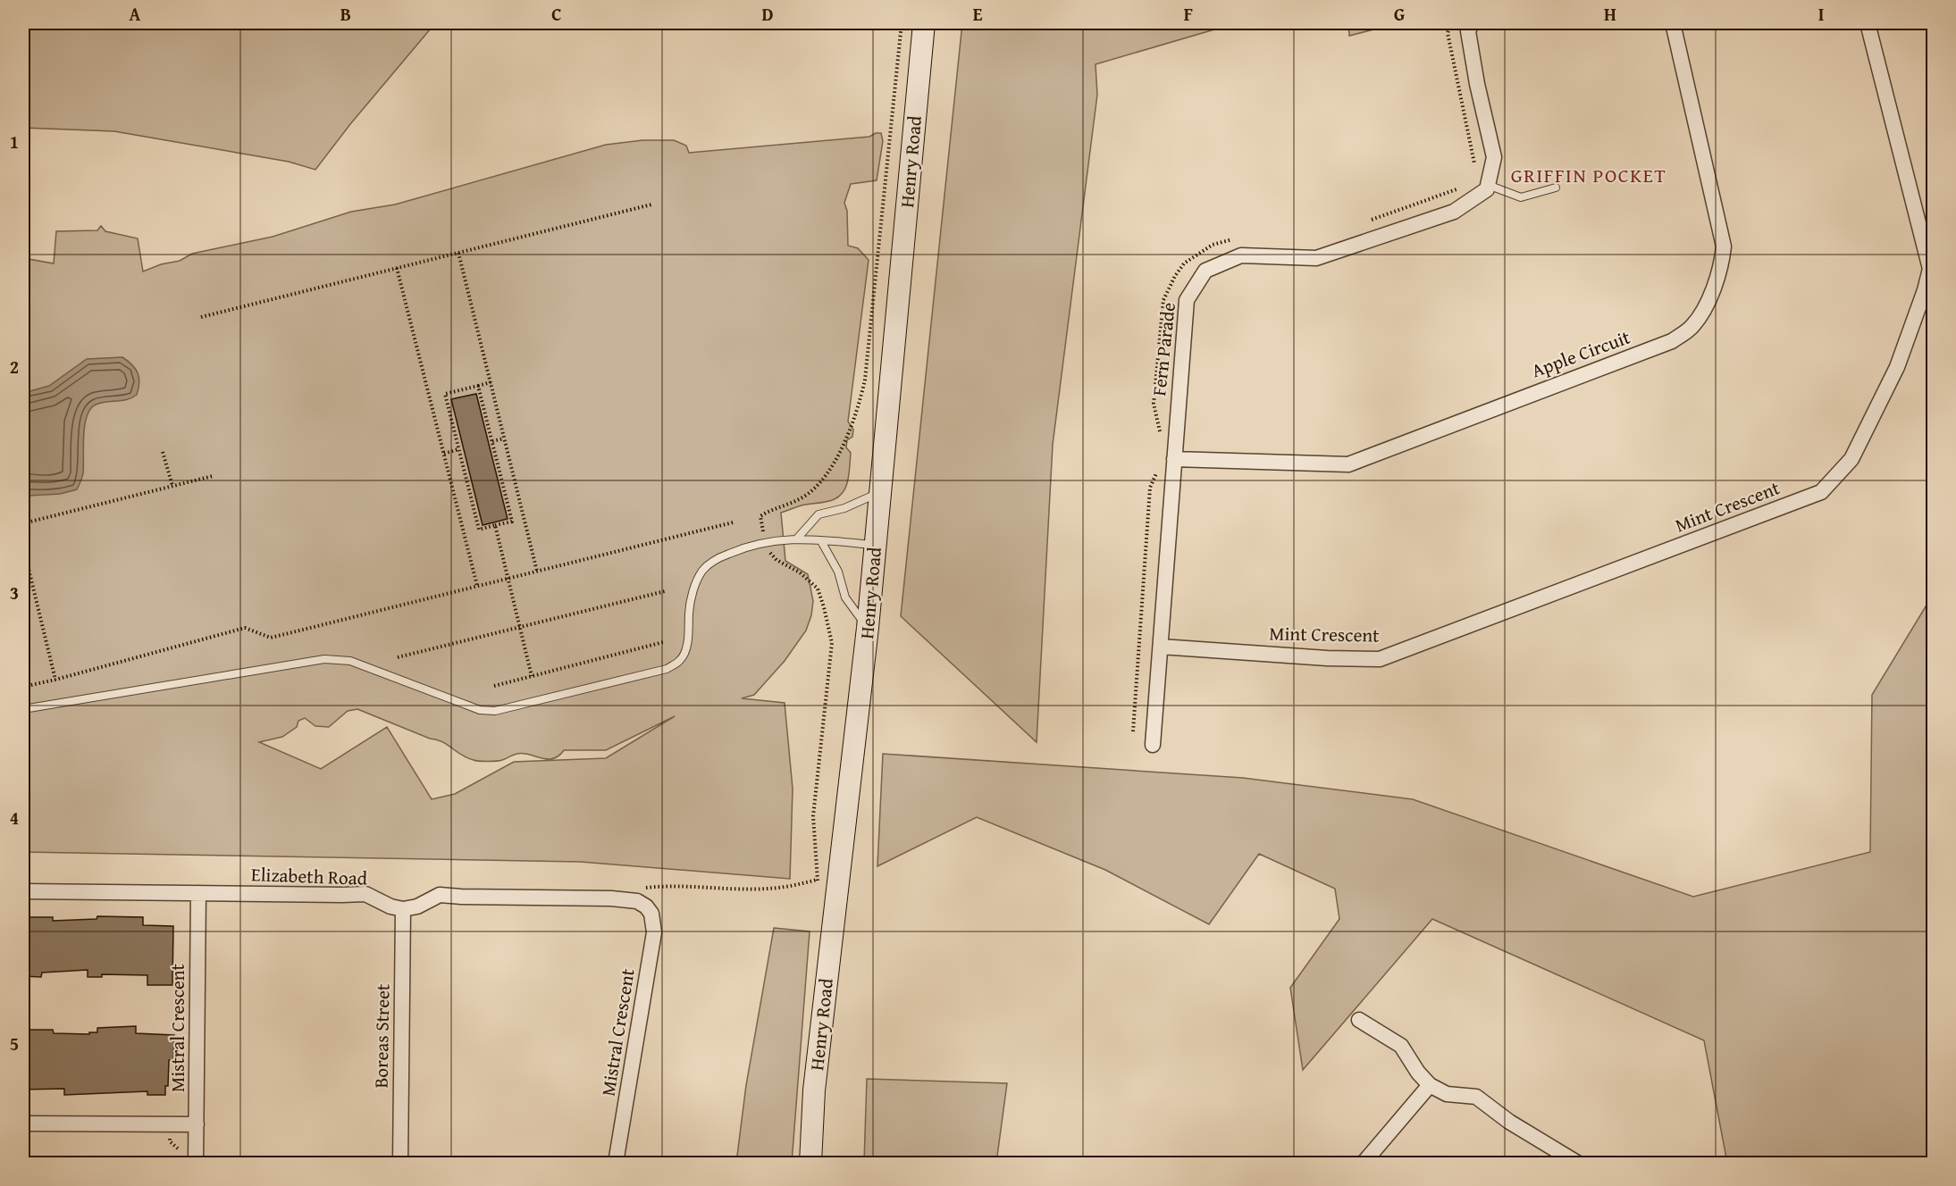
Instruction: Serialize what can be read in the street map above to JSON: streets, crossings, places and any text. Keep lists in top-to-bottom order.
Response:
{
  "streets": {
    "main road": ["Henry Road"],
    "street": [
      "Fern Parade",
      "Apple Circuit",
      "Mint Crescent",
      "Elizabeth Road",
      "Mistral Crescent",
      "Boreas Street"
    ]
  },
  "crossings": [
    ["Fern Parade", "Apple Circuit"],
    ["Fern Parade", "Mint Crescent"],
    ["Elizabeth Road", "Mistral Crescent"],
    ["Elizabeth Road", "Boreas Street"]
  ],
  "districts": ["GRIFFIN POCKET"],
  "grid": {
    "columns": [
      "A",
      "B",
      "C",
      "D",
      "E",
      "F",
      "G",
      "H",
      "I"
    ],
    "rows": [
      "1",
      "2",
      "3",
      "4",
      "5"
    ]
  }
}
